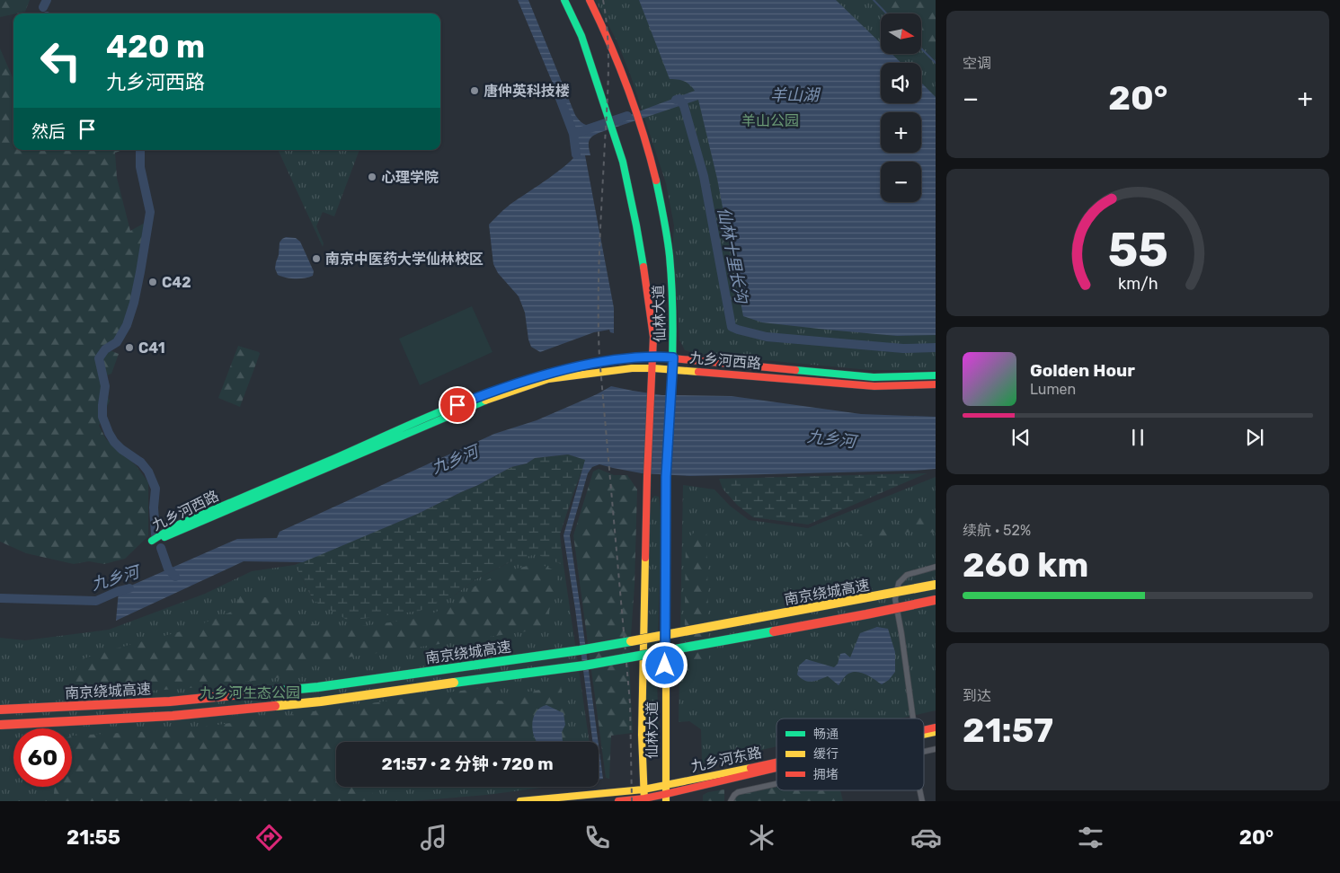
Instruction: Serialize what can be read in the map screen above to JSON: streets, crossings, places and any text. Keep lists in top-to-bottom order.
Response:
{
  "streets": {
    "main road": [
      "仙林大道",
      "九乡河西路",
      "南京绕城高速",
      "九乡河东路"
    ]
  },
  "crossings": [
    ["仙林大道", "九乡河西路"],
    ["仙林大道", "九乡河东路"]
  ],
  "water": ["羊山湖", "仙林十里长沟", "九乡河"],
  "parks": ["羊山公园", "九乡河生态公园"],
  "places": [
    "唐仲英科技楼",
    "心理学院",
    "南京中医药大学仙林校区",
    "C42",
    "C41"
  ],
  "legend": ["畅通", "缓行", "拥堵"],
  "north": "right",
  "page": {
    "tile": [
      "空调",
      ["续航 · 52%", "260 km"],
      ["到达", "21:57"]
    ],
    "map_buttons": ["+", "−"],
    "turn": ["420 m", "九乡河西路"],
    "heat": ["−", "20°", "+"],
    "then": "然后",
    "song": ["Golden Hour", "Lumen"],
    "limit": "60",
    "trip": "21:57 · 2 分钟 · 720 m",
    "tabs": ["21:55", "20°"],
    "gauge": ["55", "km/h"]
  }
}
